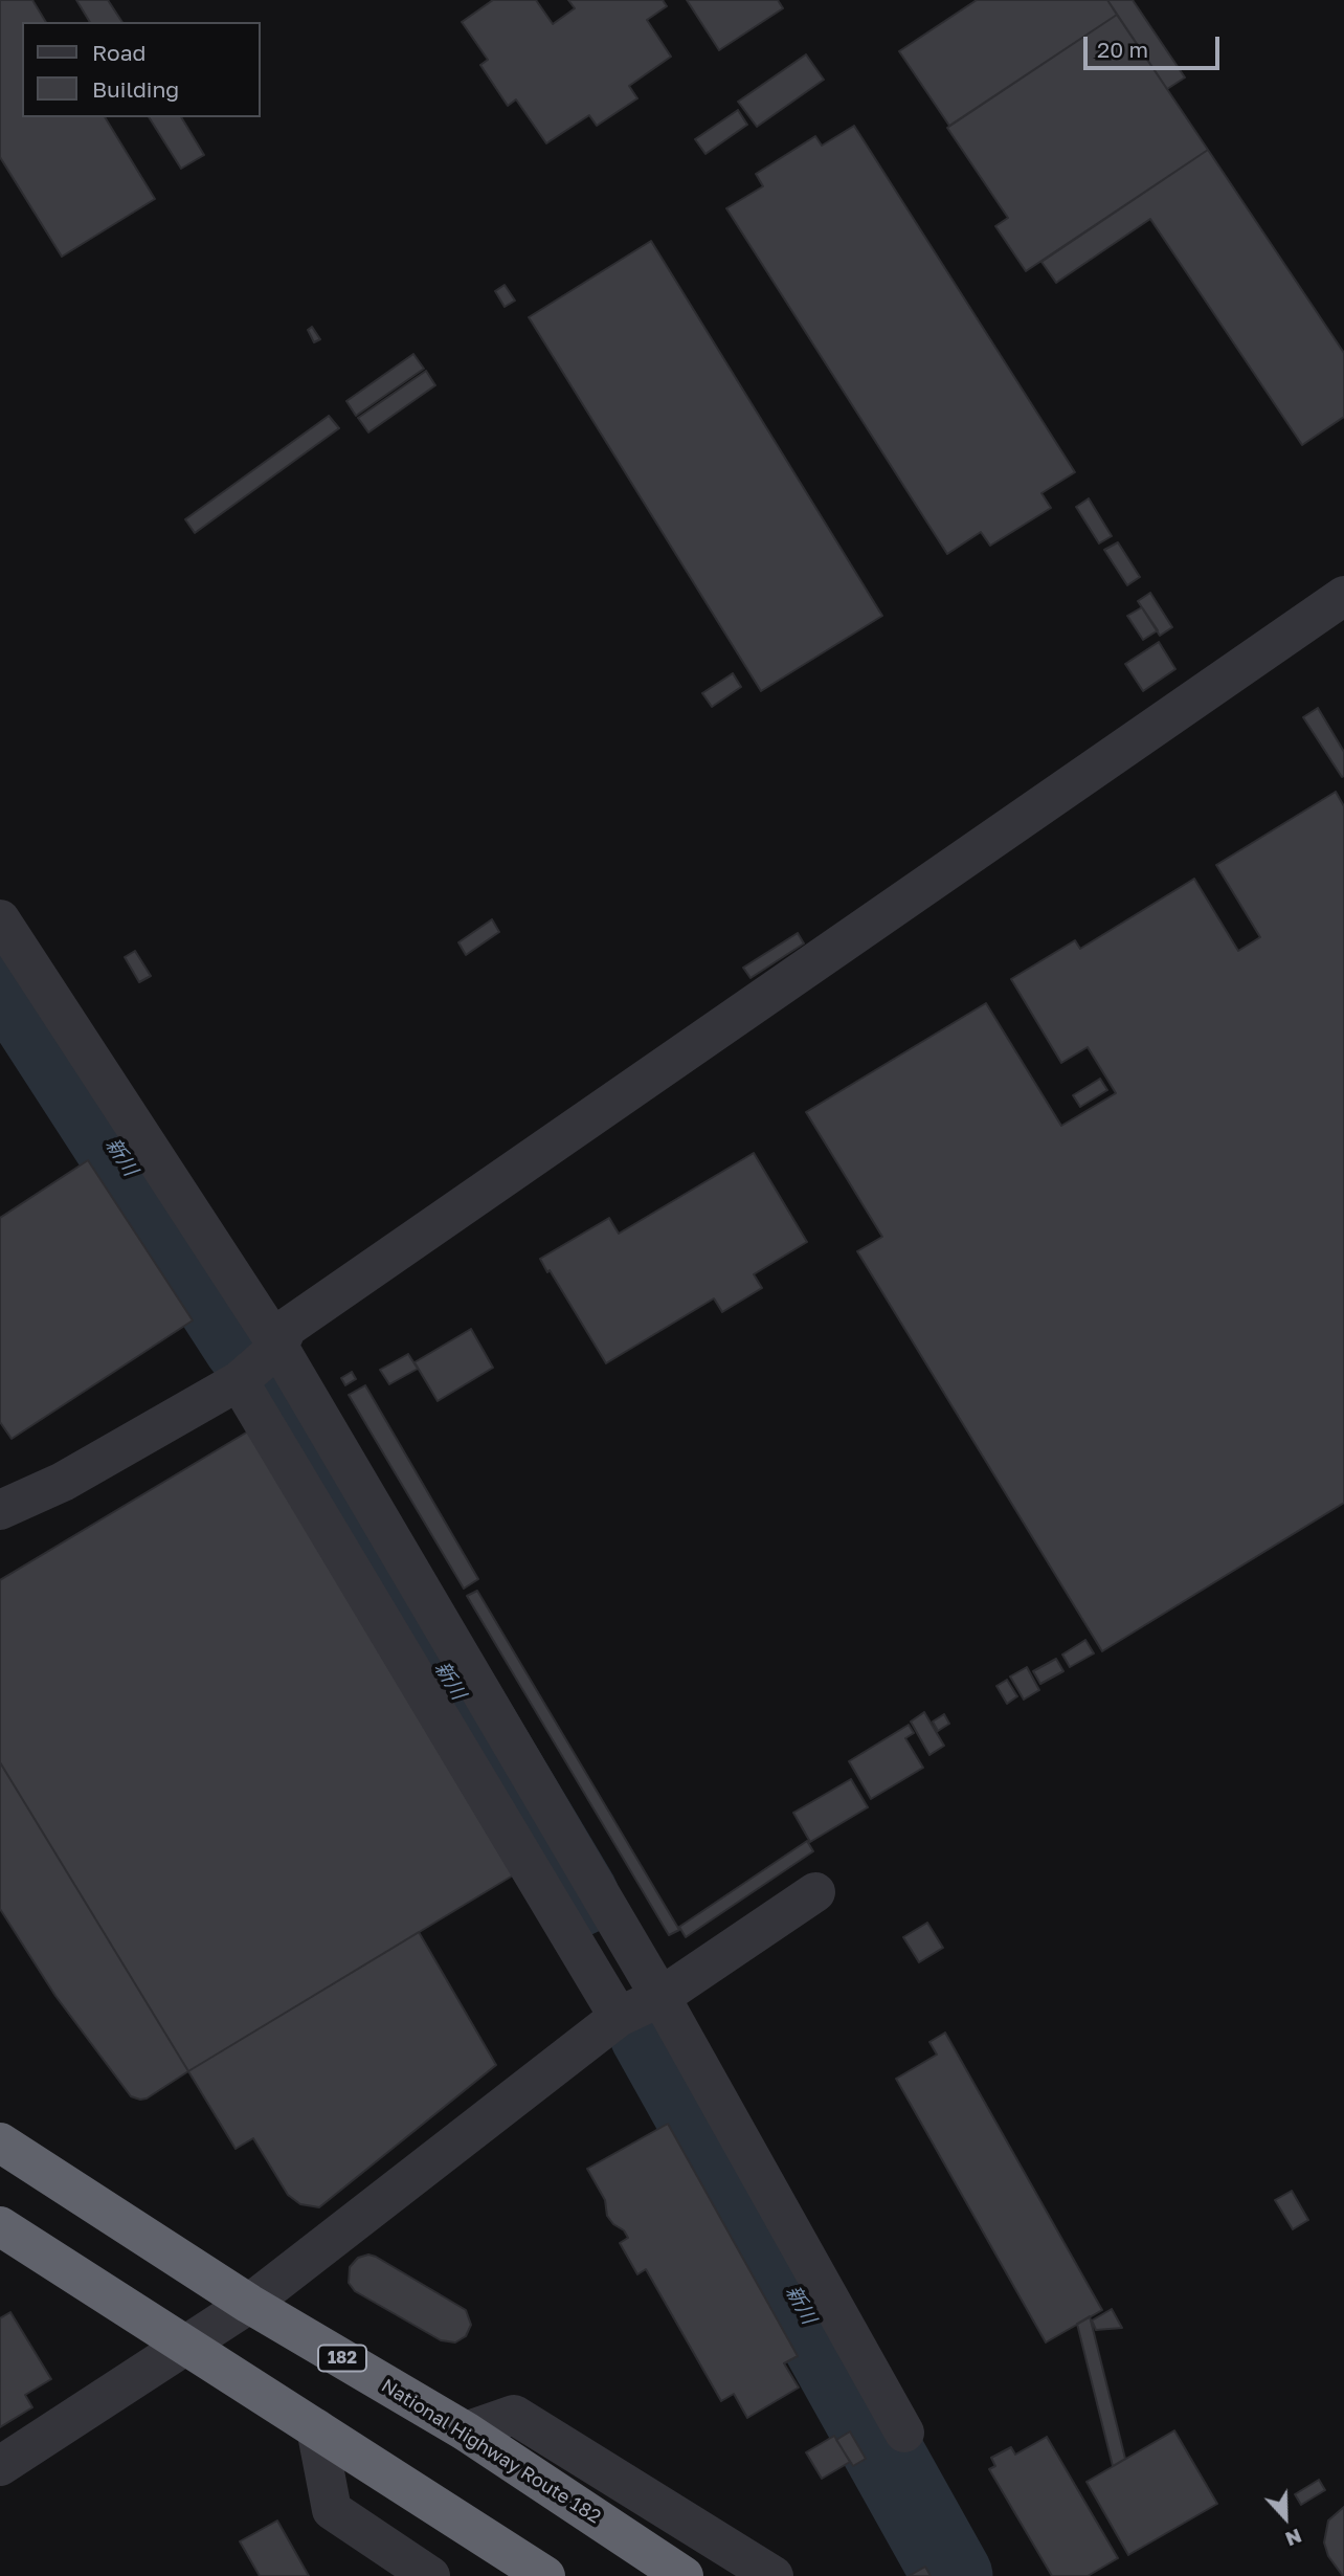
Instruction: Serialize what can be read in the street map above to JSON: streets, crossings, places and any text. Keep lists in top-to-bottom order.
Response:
{
  "streets": {
    "highway": ["182", "National Highway Route 182"]
  },
  "water": ["新川"],
  "legend": ["Road", "Building"],
  "scale_bar": "20 m",
  "north": "bottom"
}
